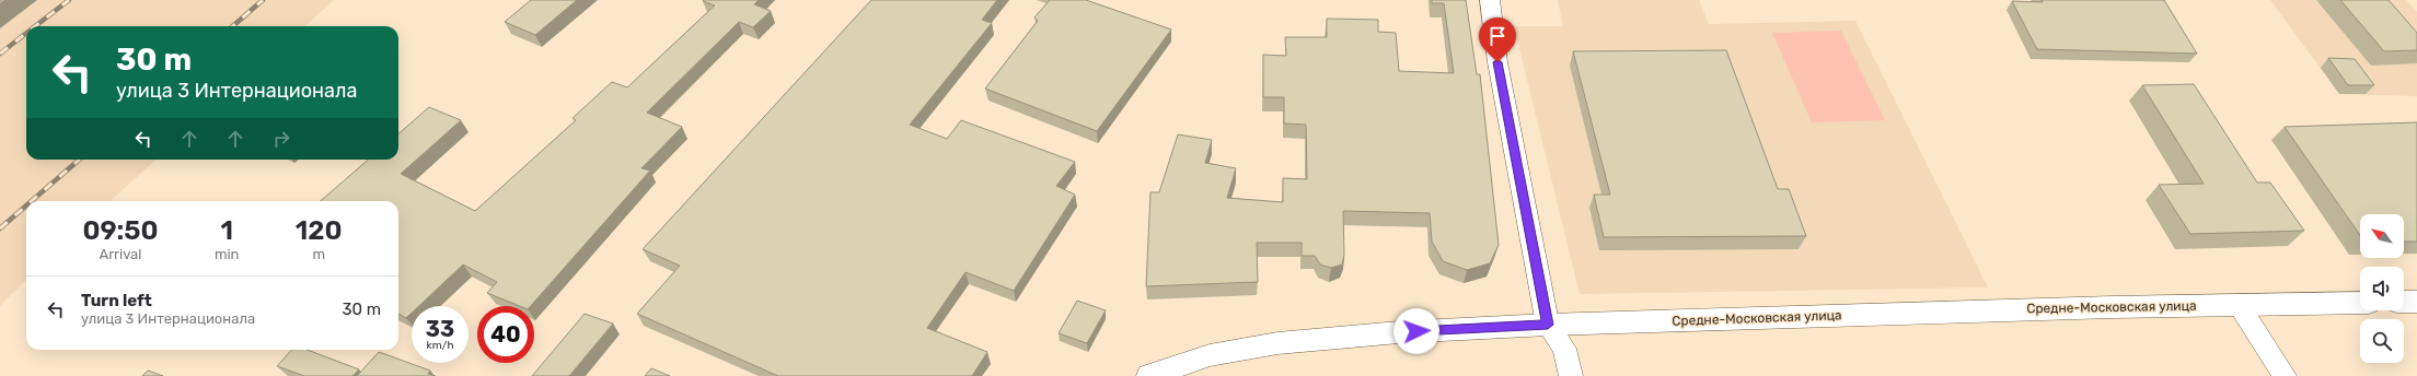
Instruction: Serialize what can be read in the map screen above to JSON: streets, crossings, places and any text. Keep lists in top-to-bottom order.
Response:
{
  "streets": {
    "street": ["Средне-Московская улица"]
  },
  "north": "top left",
  "page": {
    "turn": ["30 m", "улица 3 Интернационала"],
    "eta": [
      "09:50",
      "Arrival",
      "1",
      "min",
      "120",
      "m"
    ],
    "list": [
      {
        "name": "Turn left",
        "note": "улица 3 Интернационала",
        "value": "30 m"
      }
    ],
    "speed": "33 km/h",
    "limit": "40"
  }
}
